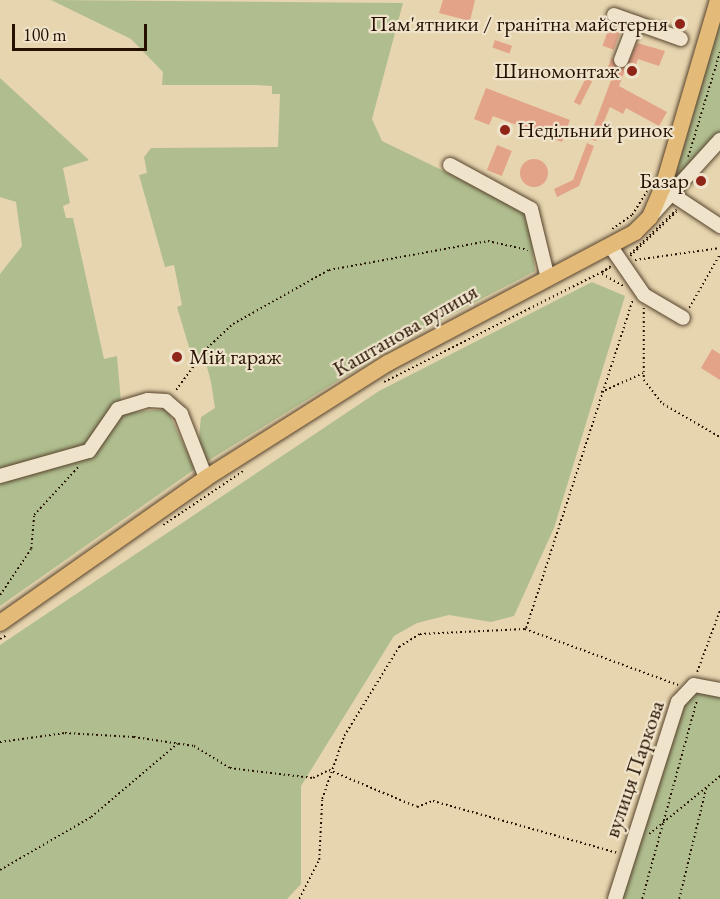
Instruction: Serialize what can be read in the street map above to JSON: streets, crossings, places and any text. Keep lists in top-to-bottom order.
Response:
{
  "streets": {
    "main road": ["Каштанова вулиця"],
    "street": ["вулиця Паркова"]
  },
  "places": [
    "Пам'ятники / гранітна майстерня",
    "Шиномонтаж",
    "Недільний ринок",
    "Базар",
    "Мій гараж"
  ],
  "scale_bar": "100 m"
}
